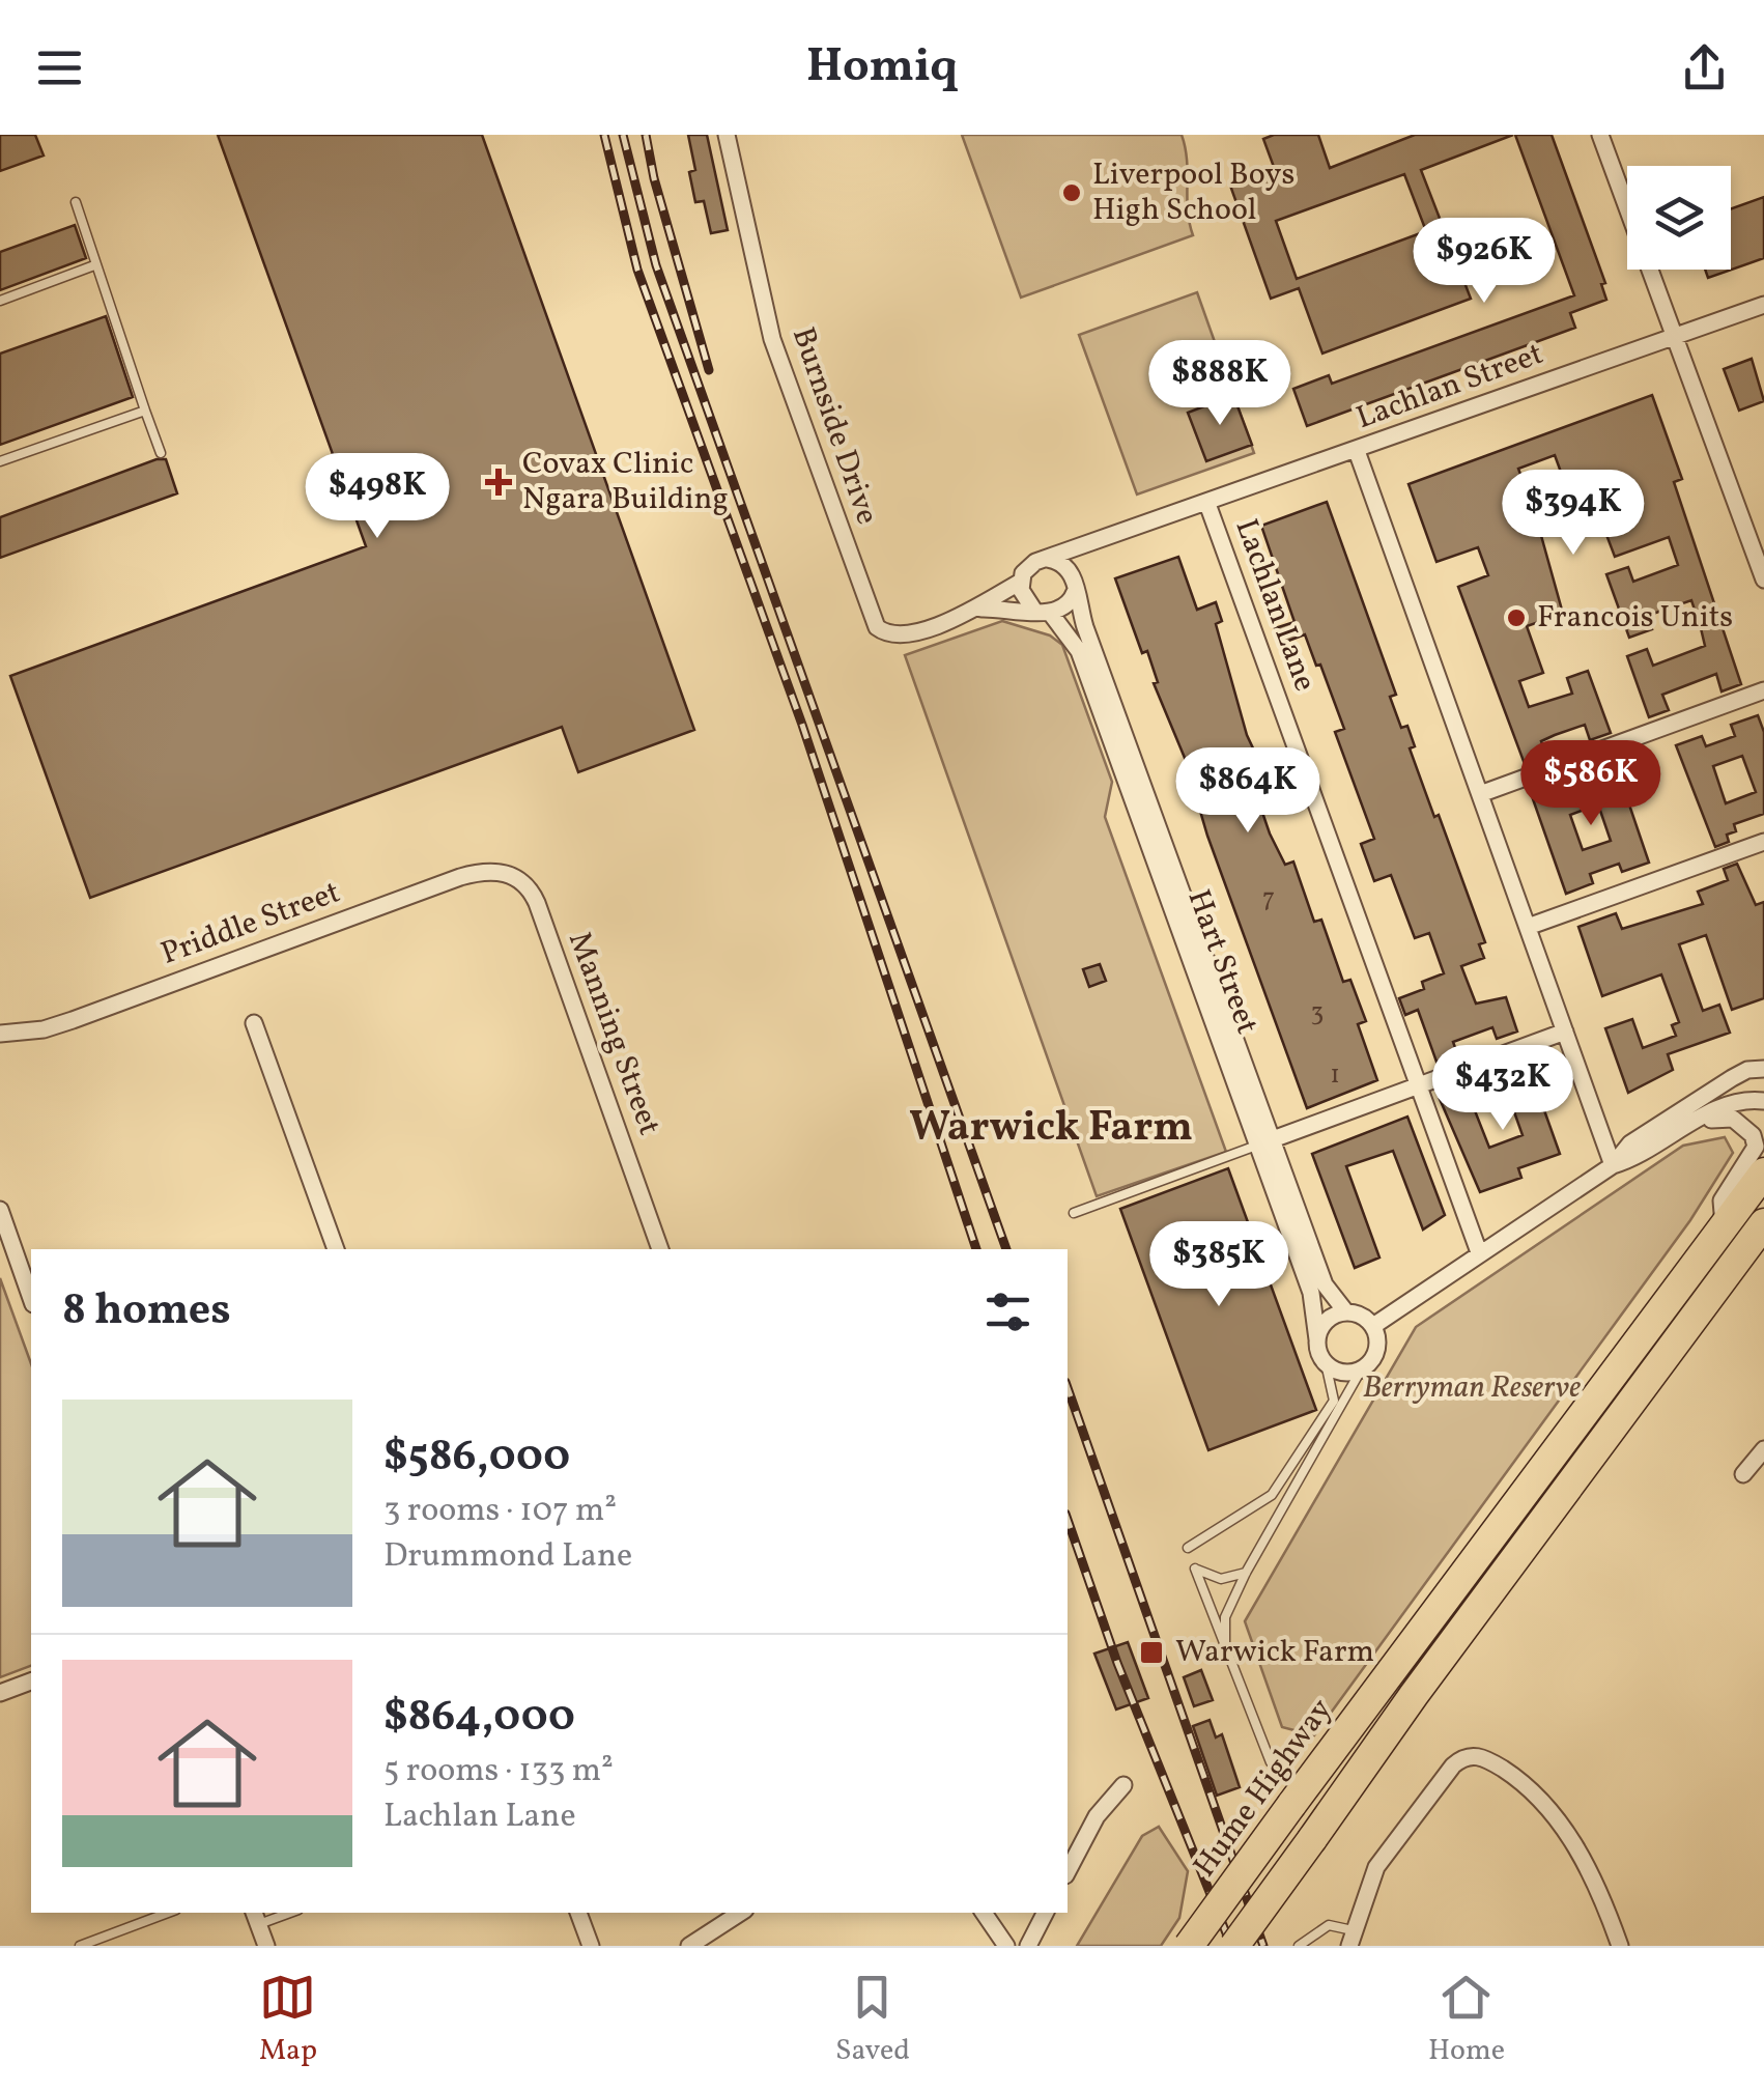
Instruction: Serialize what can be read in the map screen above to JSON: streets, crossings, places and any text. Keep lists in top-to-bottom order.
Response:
{
  "streets": {
    "highway": ["Hume Highway"],
    "street": [
      "Lachlan Street",
      "Burnside Drive",
      "Lachlan Lane",
      "Priddle Street",
      "Hart Street",
      "Manning Street"
    ]
  },
  "crossings": [
    ["Lachlan Street", "Lachlan Lane"],
    ["Burnside Drive", "Hart Street"],
    ["Priddle Street", "Manning Street"]
  ],
  "districts": ["Warwick Farm"],
  "parks": ["Berryman Reserve"],
  "places": {
    "other": ["Liverpool Boys High School", "Francois Units"],
    "health": ["Covax Clinic Ngara Building"],
    "transit": ["Warwick Farm"]
  },
  "house_numbers": ["7", "3", "1"],
  "page": {
    "header": "Homiq",
    "price": [
      "$926K",
      "$888K",
      "$498K",
      "$394K",
      "$586K",
      "$864K",
      "$432K",
      "$385K"
    ],
    "heading": "8 homes",
    "list": [
      {
        "name": "$586,000",
        "note": "3 rooms · 107 m² · Drummond Lane"
      },
      {
        "name": "$864,000",
        "note": "5 rooms · 133 m² · Lachlan Lane"
      }
    ],
    "tabs": ["Map", "Saved", "Home"]
  }
}
